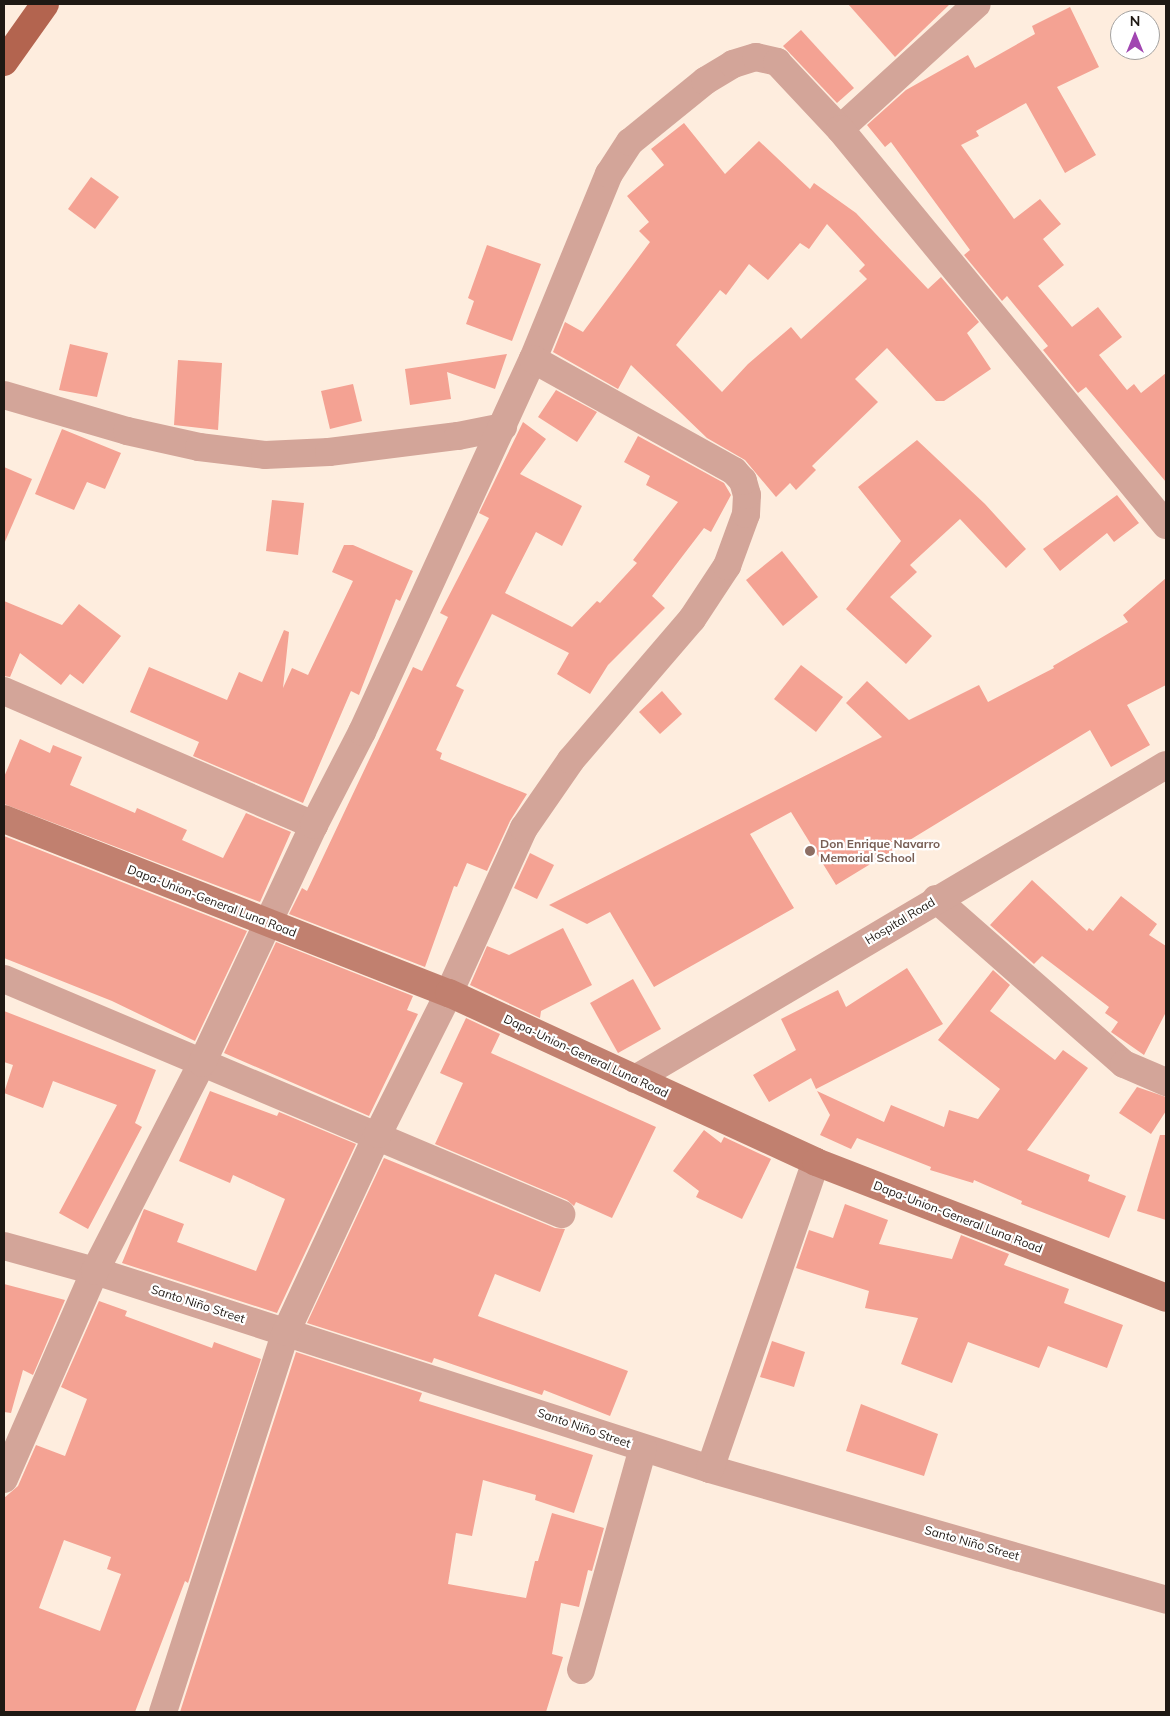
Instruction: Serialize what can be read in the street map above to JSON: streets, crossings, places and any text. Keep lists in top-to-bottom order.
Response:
{
  "streets": {
    "main road": ["Dapa-Union-General Luna Road"],
    "street": ["Hospital Road", "Santo Niño Street"]
  },
  "crossings": [
    ["Dapa-Union-General Luna Road", "Hospital Road"]
  ],
  "places": ["Don Enrique Navarro Memorial School"],
  "north": "top"
}
